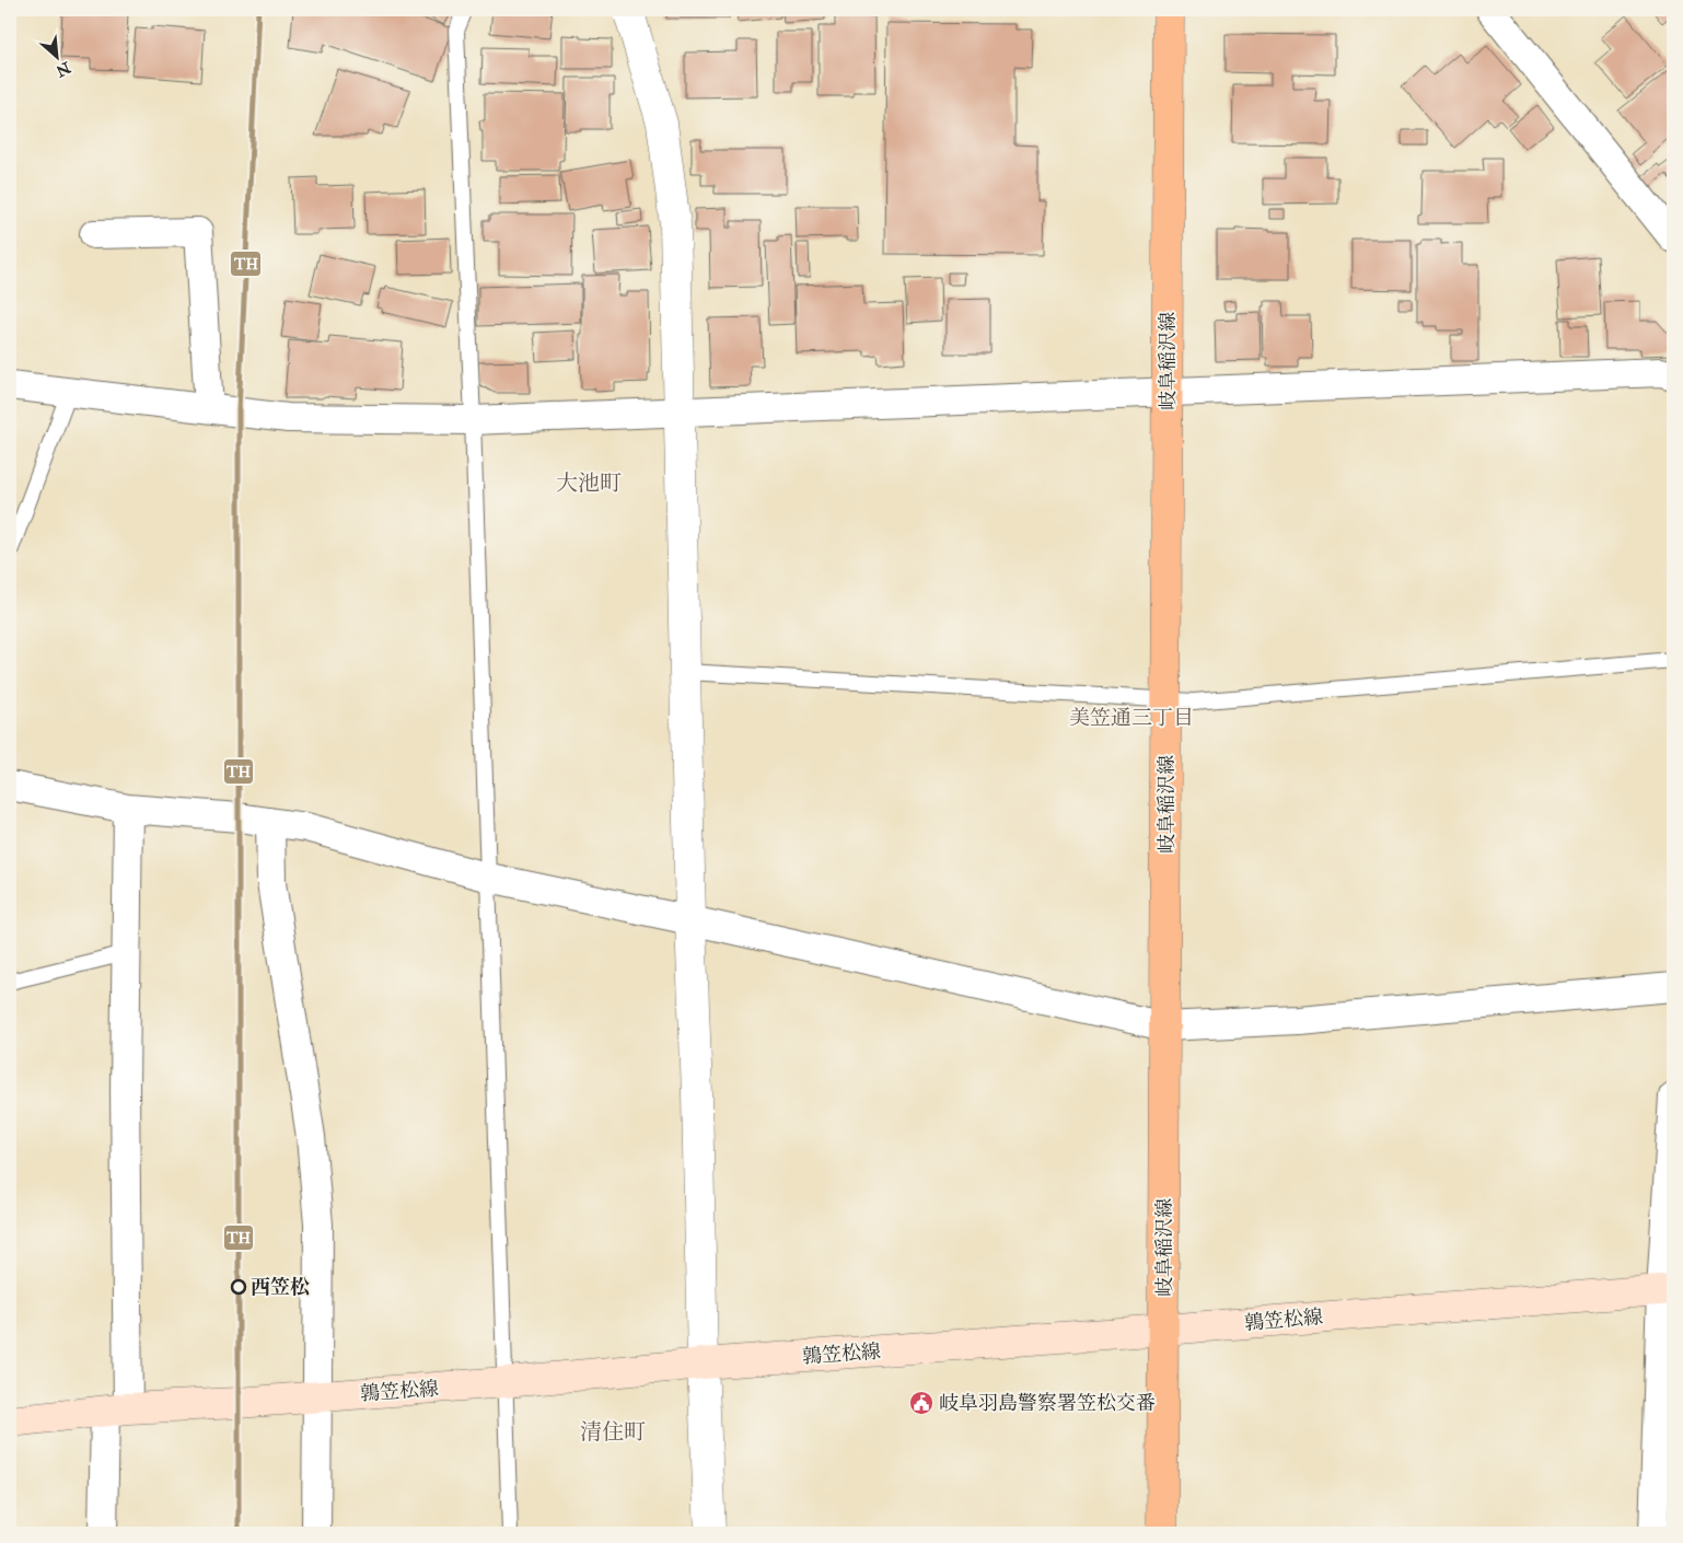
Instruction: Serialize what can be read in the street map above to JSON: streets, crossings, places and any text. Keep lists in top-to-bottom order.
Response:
{
  "streets": {
    "main road": ["岐阜稲沢線", "鶉笠松線"]
  },
  "crossings": [
    ["岐阜稲沢線", "鶉笠松線"]
  ],
  "districts": ["大池町", "美笠通三丁目", "清住町"],
  "places": {
    "other": ["西笠松"],
    "public building": ["岐阜羽島警察署笠松交番"]
  },
  "lines": ["transit line TH"],
  "north": "bottom right"
}
